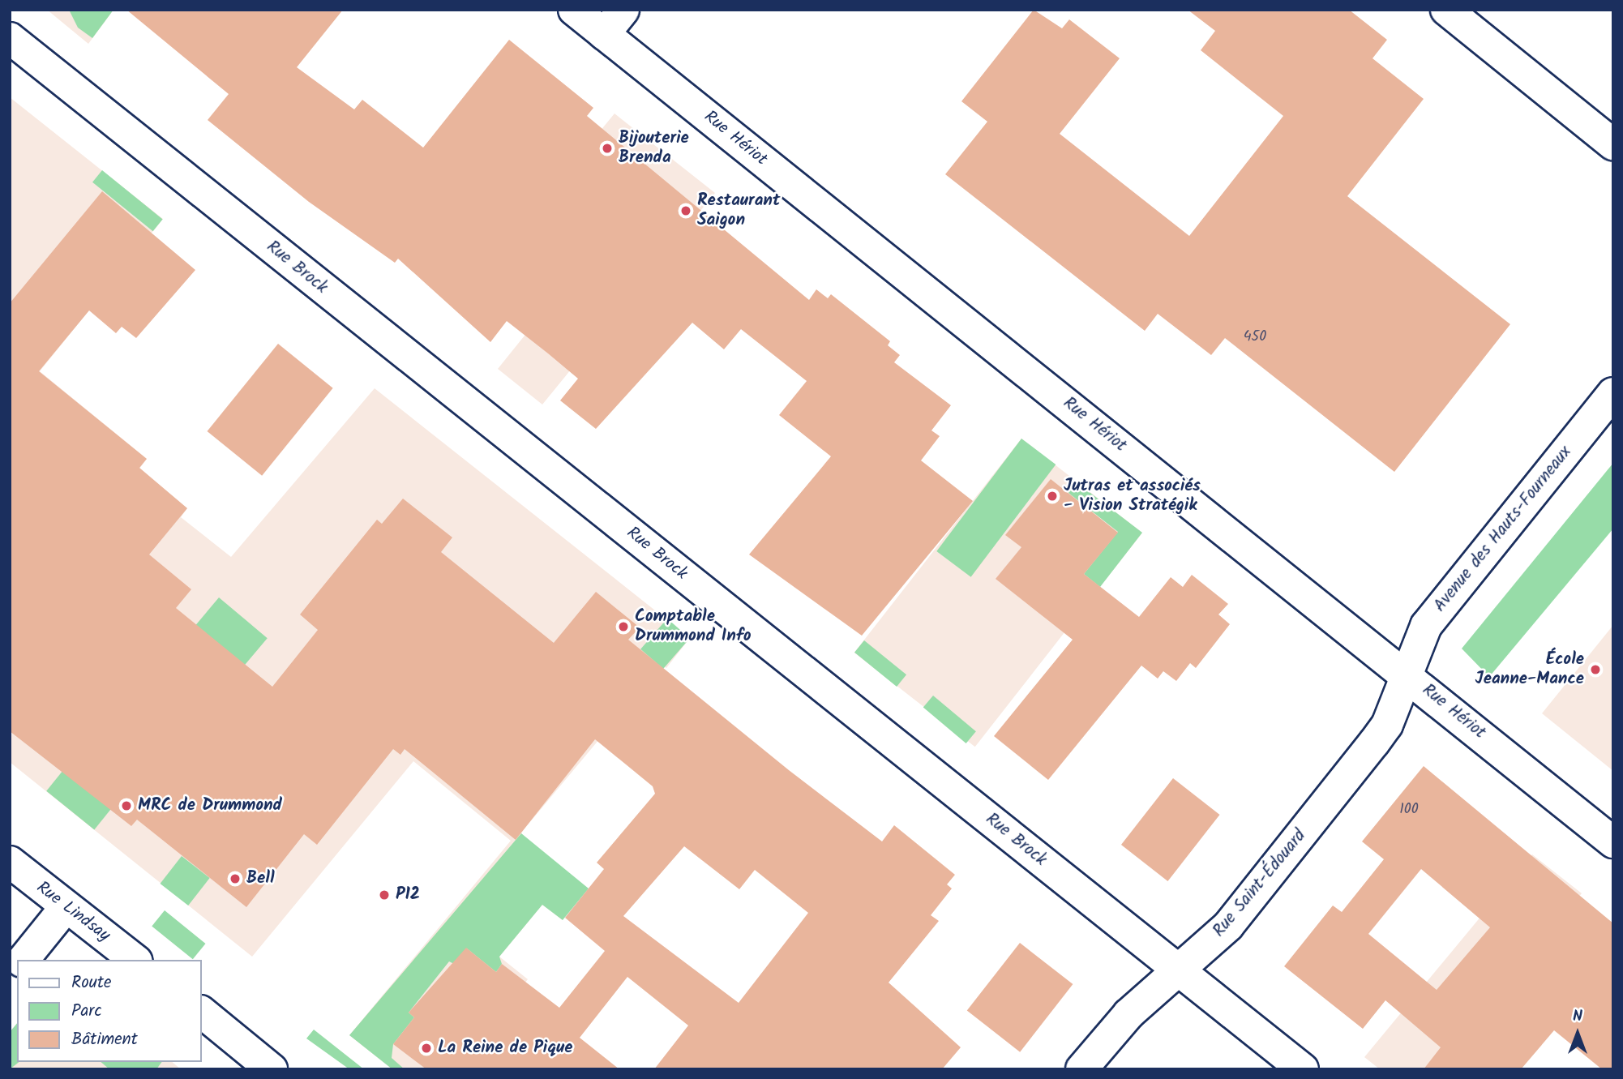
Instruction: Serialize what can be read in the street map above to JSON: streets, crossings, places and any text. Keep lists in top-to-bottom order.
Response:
{
  "streets": {
    "street": [
      "Rue Hériot",
      "Rue Brock",
      "Avenue des Hauts-Fourneaux",
      "Rue Saint-Édouard",
      "Rue Lindsay"
    ]
  },
  "crossings": [
    ["Rue Hériot", "Avenue des Hauts-Fourneaux"],
    ["Rue Hériot", "Rue Saint-Édouard"],
    ["Rue Brock", "Rue Saint-Édouard"],
    ["Avenue des Hauts-Fourneaux", "Rue Saint-Édouard"]
  ],
  "places": [
    "Bijouterie Brenda",
    "Restaurant Saigon",
    "Jutras et associés - Vision Stratégik",
    "Comptable Drummond Info",
    "École Jeanne-Mance",
    "MRC de Drummond",
    "Bell",
    "P12",
    "La Reine de Pique"
  ],
  "house_numbers": ["450", "100"],
  "legend": ["Route", "Parc", "Bâtiment"],
  "north": "top"
}
